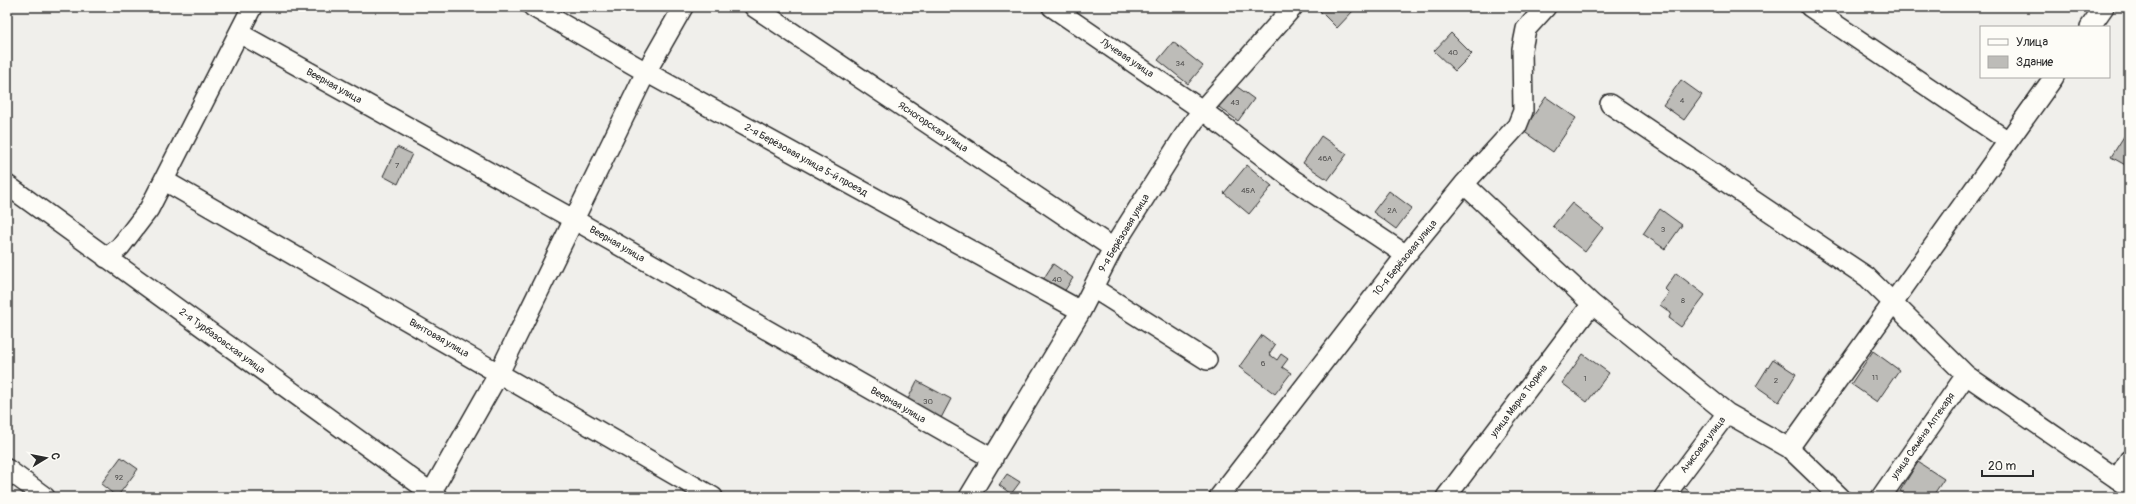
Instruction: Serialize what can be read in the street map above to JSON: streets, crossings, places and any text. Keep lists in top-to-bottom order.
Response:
{
  "streets": {
    "street": [
      "Лучевая улица",
      "Веерная улица",
      "Ясногорская улица",
      "2-я Берёзовая улица 5-й проезд",
      "9-я Берёзовая улица",
      "10-я Берёзовая улица",
      "Винтовая улица",
      "2-я Турбазовская улица",
      "улица Марка Тюрина",
      "улица Семёна Аптекаря",
      "Анисовая улица"
    ]
  },
  "crossings": [
    ["Лучевая улица", "9-я Берёзовая улица"],
    ["Лучевая улица", "10-я Берёзовая улица"],
    ["Веерная улица", "9-я Берёзовая улица"],
    ["Ясногорская улица", "9-я Берёзовая улица"],
    ["2-я Берёзовая улица 5-й проезд", "9-я Берёзовая улица"]
  ],
  "house_numbers": [
    "40",
    "34",
    "4",
    "43",
    "46А",
    "7",
    "45А",
    "2А",
    "3",
    "40",
    "8",
    "6",
    "11",
    "1",
    "2",
    "30",
    "92"
  ],
  "legend": ["Улица", "Здание"],
  "scale_bar": "20 m",
  "north": "right"
}
